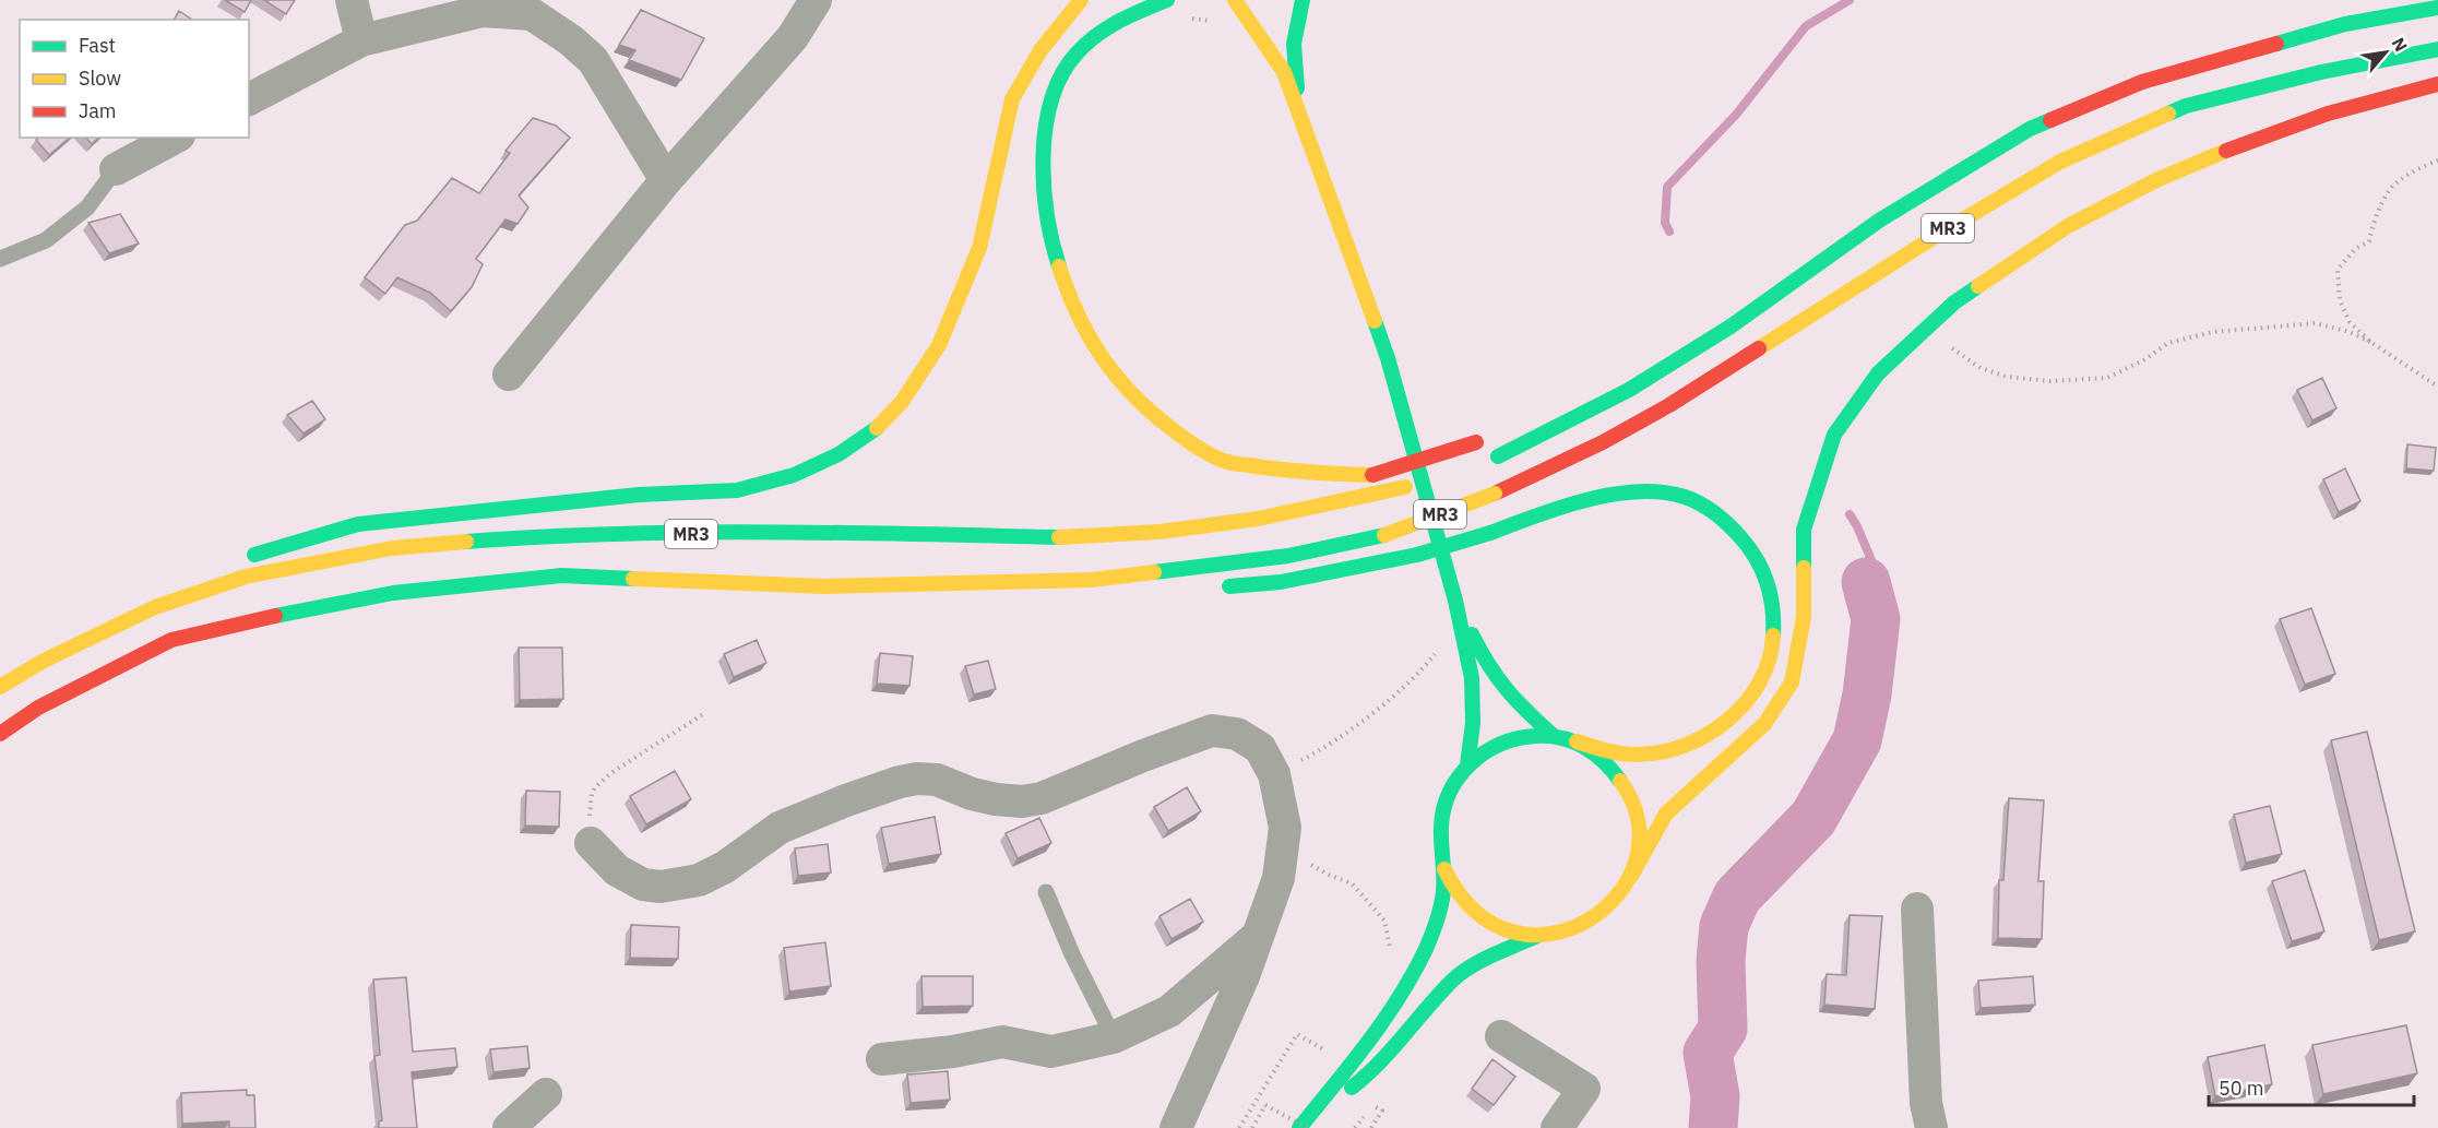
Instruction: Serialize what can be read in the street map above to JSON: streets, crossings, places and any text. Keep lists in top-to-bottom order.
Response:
{
  "streets": {
    "main road": ["MR3"]
  },
  "legend": ["Fast", "Slow", "Jam"],
  "scale_bar": "50 m",
  "north": "top right"
}
